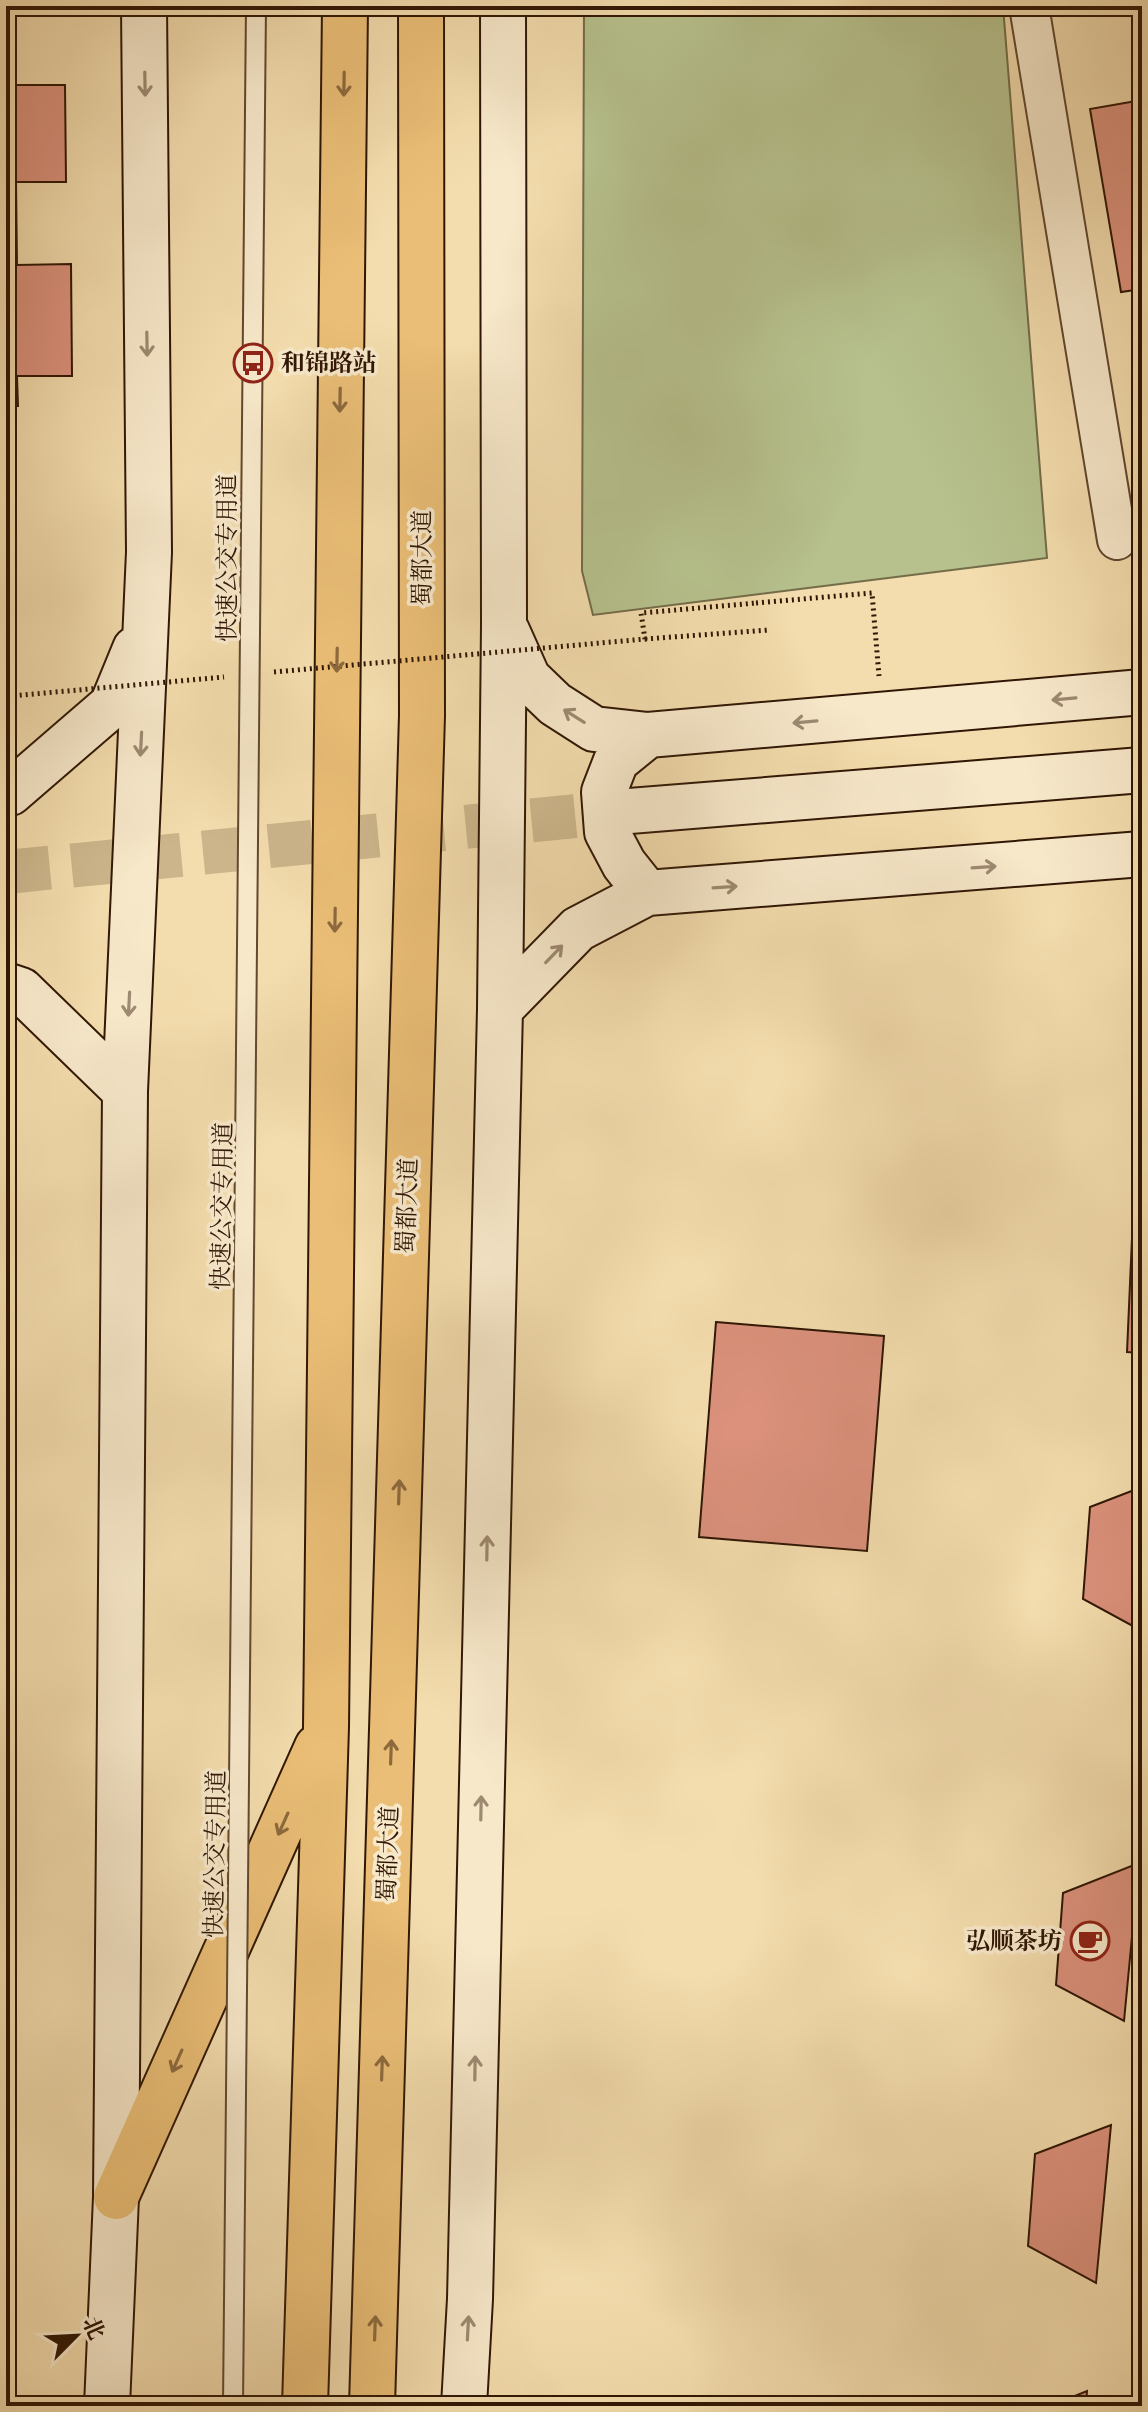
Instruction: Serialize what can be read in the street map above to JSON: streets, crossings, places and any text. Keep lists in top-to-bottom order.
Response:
{
  "streets": {
    "highway": ["蜀都大道"],
    "lane": ["快速公交专用道"]
  },
  "places": {
    "bus stop": ["和锦路站"],
    "cafe": ["弘顺茶坊"]
  },
  "north": "top right"
}
